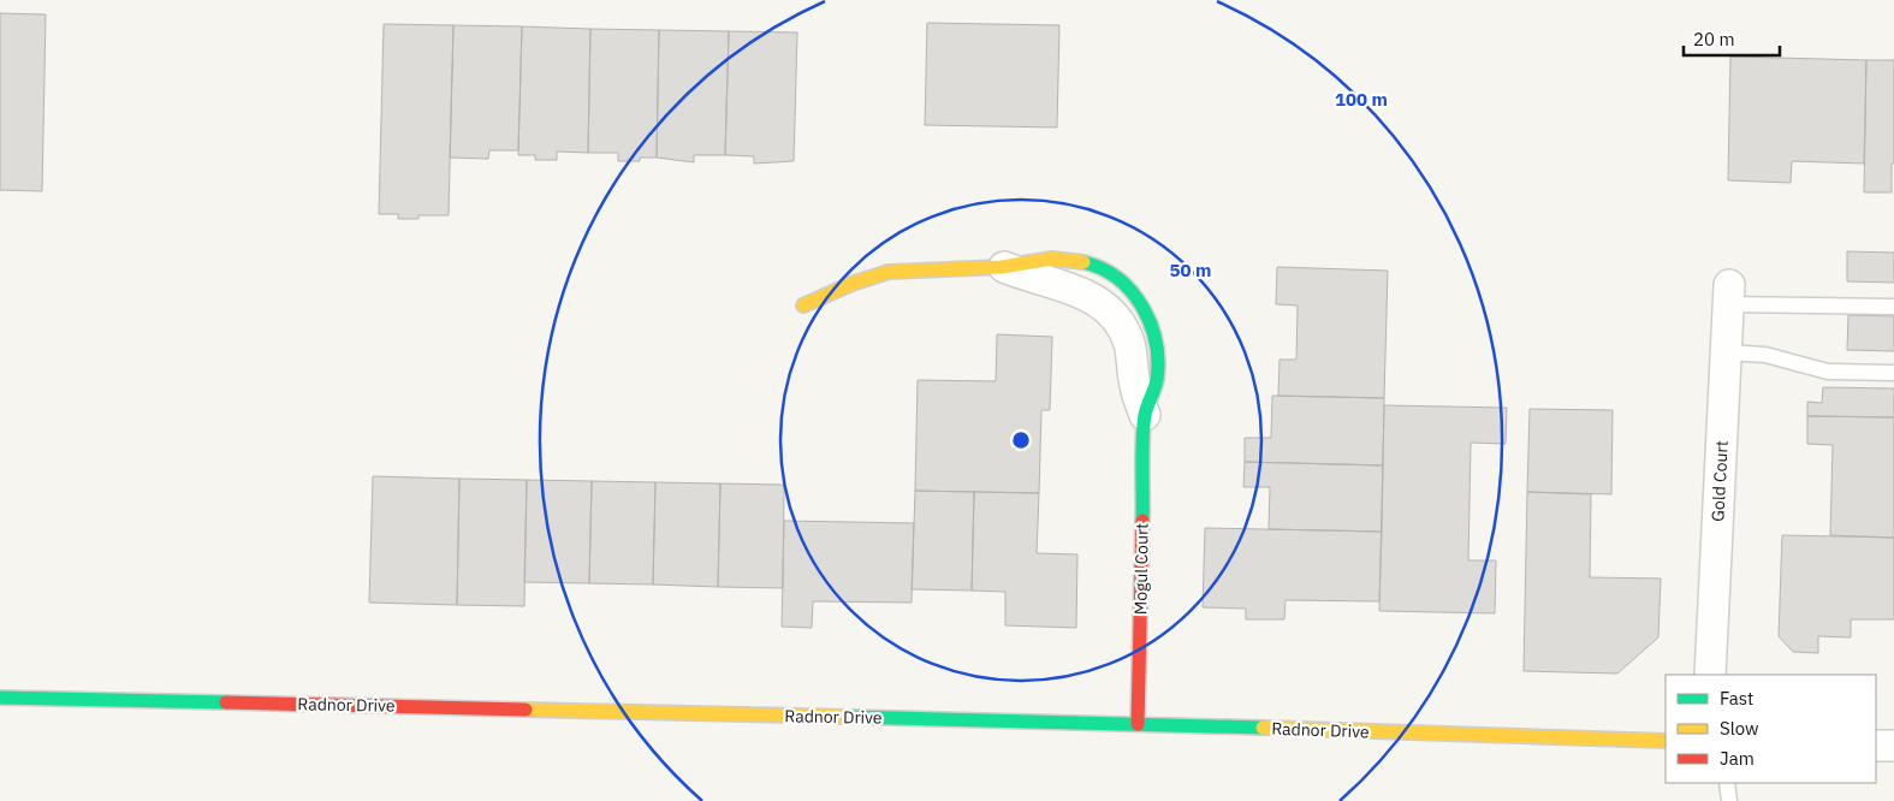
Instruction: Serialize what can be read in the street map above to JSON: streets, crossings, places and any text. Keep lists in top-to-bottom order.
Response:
{
  "streets": {
    "street": ["Gold Court", "Mogul Court", "Radnor Drive"]
  },
  "crossings": [
    ["Mogul Court", "Radnor Drive"]
  ],
  "legend": ["Fast", "Slow", "Jam"],
  "scale_bar": "20 m",
  "rings": ["100 m", "50 m"]
}
